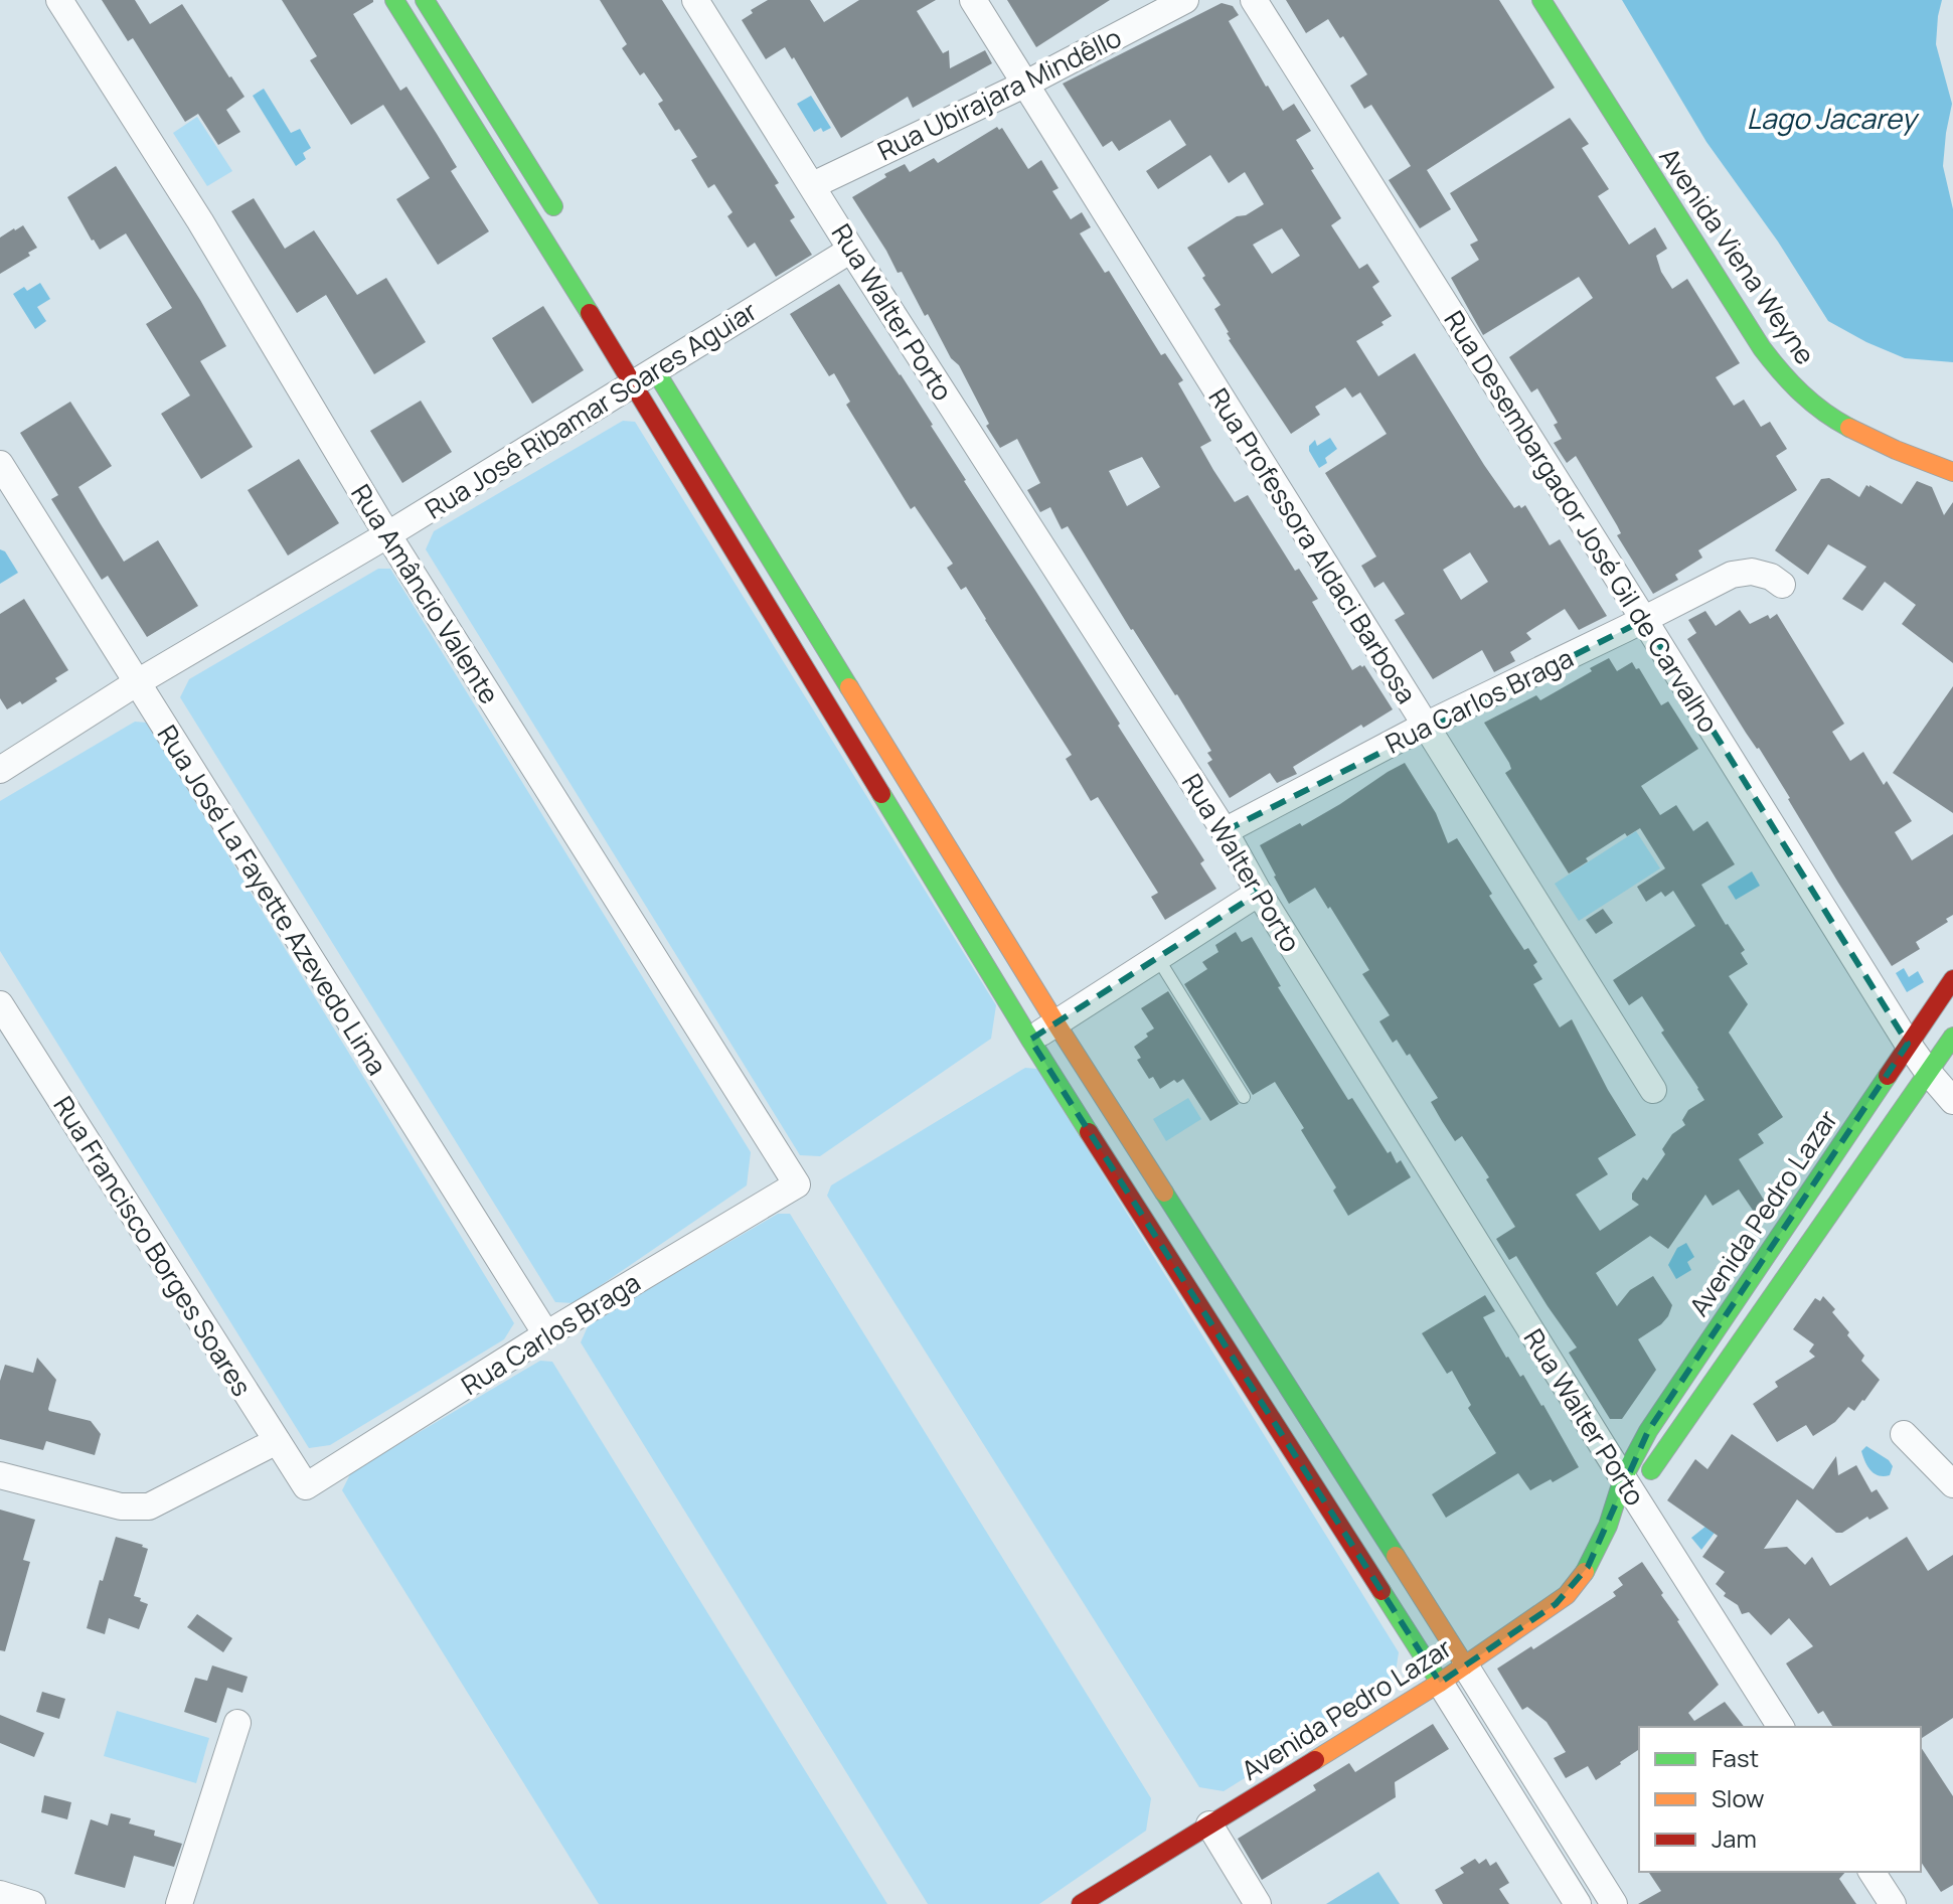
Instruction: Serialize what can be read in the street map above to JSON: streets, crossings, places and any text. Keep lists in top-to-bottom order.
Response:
{
  "streets": {
    "main road": ["Avenida Viena Weyne", "Avenida Pedro Lazar"],
    "street": [
      "Rua Ubirajara Mindêllo",
      "Rua Walter Porto",
      "Rua José Ribamar Soares Aguiar",
      "Rua Desembargador José Gil de Carvalho",
      "Rua Professora Aldaci Barbosa",
      "Rua Amâncio Valente",
      "Rua Carlos Braga",
      "Rua José La Fayette Azevedo Lima",
      "Rua Francisco Borges Soares"
    ]
  },
  "crossings": [
    ["Rua Ubirajara Mindêllo", "Rua Walter Porto"],
    ["Rua Ubirajara Mindêllo", "Rua Professora Aldaci Barbosa"],
    ["Rua Walter Porto", "Rua José Ribamar Soares Aguiar"],
    ["Rua Walter Porto", "Rua Carlos Braga"],
    ["Rua Walter Porto", "Avenida Pedro Lazar"],
    ["Rua José Ribamar Soares Aguiar", "Rua Amâncio Valente"],
    ["Rua José Ribamar Soares Aguiar", "Rua José La Fayette Azevedo Lima"],
    ["Rua Desembargador José Gil de Carvalho", "Rua Carlos Braga"],
    ["Rua Desembargador José Gil de Carvalho", "Avenida Pedro Lazar"],
    ["Rua Professora Aldaci Barbosa", "Rua Carlos Braga"],
    ["Rua Amâncio Valente", "Rua Carlos Braga"],
    ["Rua Carlos Braga", "Rua José La Fayette Azevedo Lima"],
    ["Rua Carlos Braga", "Rua Francisco Borges Soares"]
  ],
  "water": ["Lago Jacarey"],
  "legend": ["Fast", "Slow", "Jam"]
}
